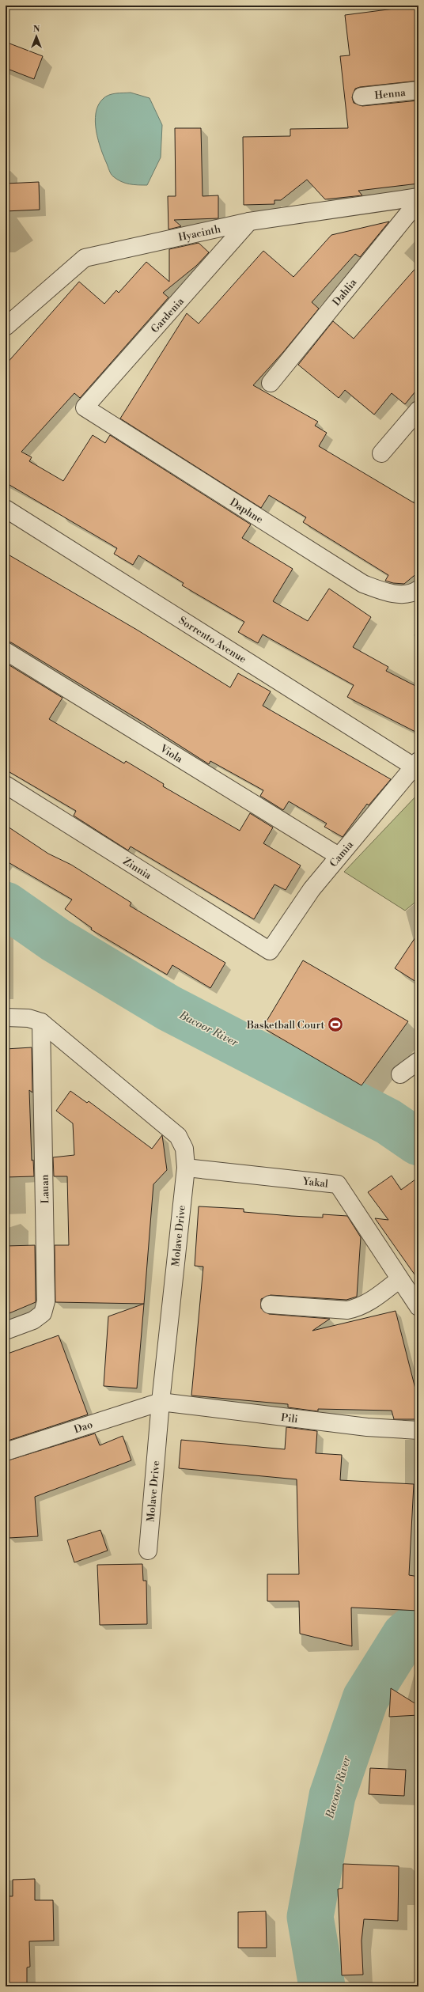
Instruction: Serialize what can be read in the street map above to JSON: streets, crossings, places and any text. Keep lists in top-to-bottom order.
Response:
{
  "streets": {
    "street": [
      "Henna",
      "Hyacinth",
      "Dahlia",
      "Gardenia",
      "Daphne",
      "Sorrento Avenue",
      "Viola",
      "Camia",
      "Zinnia",
      "Yakal",
      "Lauan",
      "Molave Drive",
      "Pili",
      "Dao"
    ]
  },
  "crossings": [
    ["Hyacinth", "Gardenia"],
    ["Gardenia", "Daphne"],
    ["Sorrento Avenue", "Camia"],
    ["Viola", "Camia"],
    ["Camia", "Zinnia"],
    ["Yakal", "Molave Drive"],
    ["Lauan", "Molave Drive"],
    ["Molave Drive", "Pili"],
    ["Molave Drive", "Dao"],
    ["Pili", "Dao"]
  ],
  "water": ["Bacoor River"],
  "places": {
    "sports": ["Basketball Court"]
  },
  "north": "top"
}
